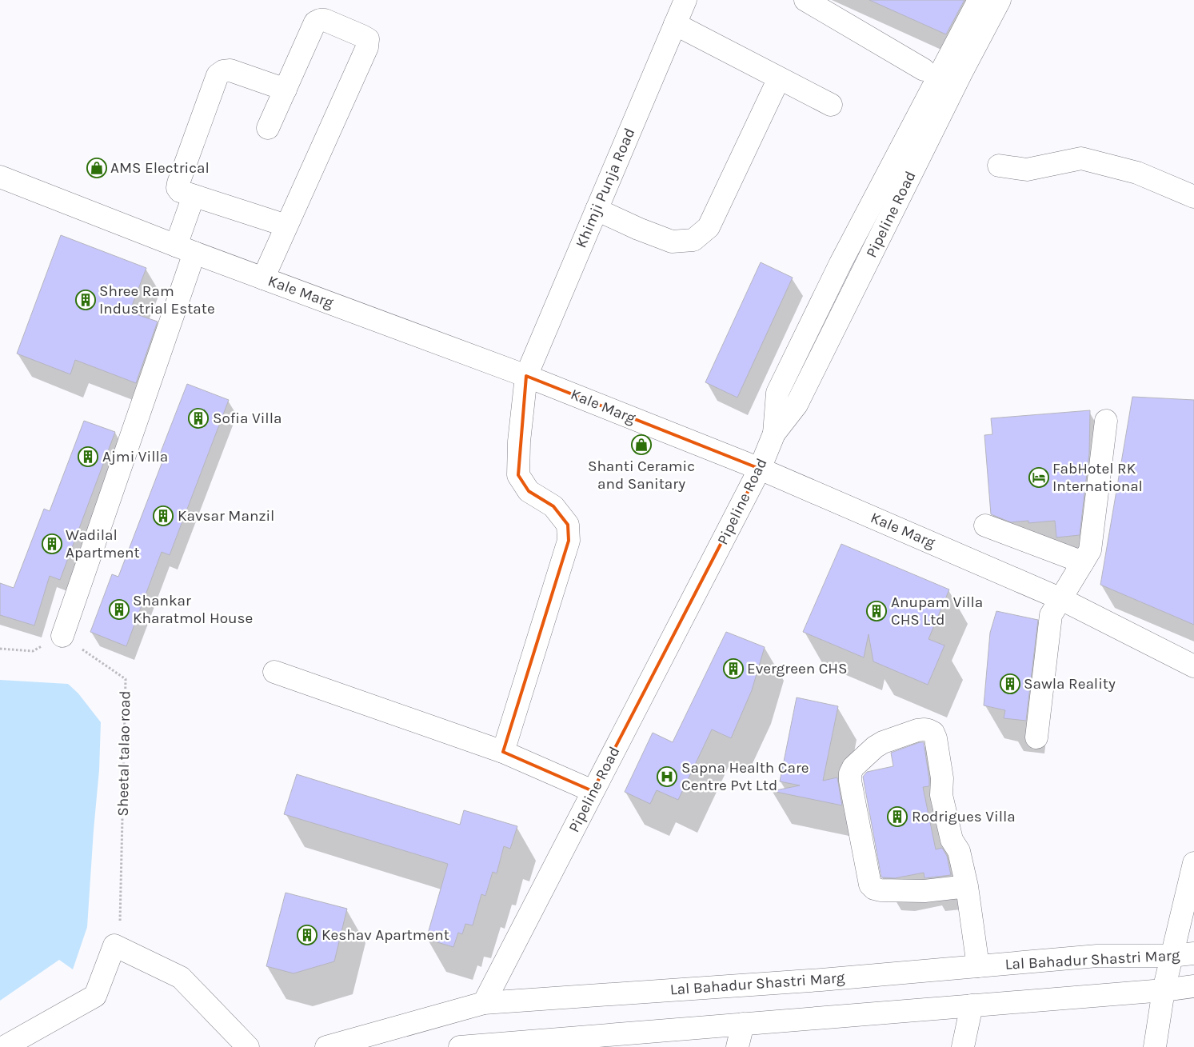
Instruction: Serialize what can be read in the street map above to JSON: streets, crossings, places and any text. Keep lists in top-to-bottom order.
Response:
{
  "streets": {
    "street": [
      "Khimji Punja Road",
      "Pipeline Road",
      "Kale Marg",
      "Lal Bahadur Shastri Marg"
    ],
    "path": ["Sheetal talao road"]
  },
  "crossings": [
    ["Khimji Punja Road", "Kale Marg"],
    ["Pipeline Road", "Kale Marg"],
    ["Pipeline Road", "Lal Bahadur Shastri Marg"]
  ],
  "places": {
    "shop": ["AMS Electrical", "Shanti Ceramic and Sanitary"],
    "building": [
      "Shree Ram Industrial Estate",
      "Sofia Villa",
      "Ajmi Villa",
      "Kavsar Manzil",
      "Wadilal Apartment",
      "Shankar Kharatmol House",
      "Anupam Villa CHS Ltd",
      "Evergreen CHS",
      "Sawla Reality",
      "Rodrigues Villa",
      "Keshav Apartment"
    ],
    "hotel": ["FabHotel RK International"],
    "hospital": ["Sapna Health Care Centre Pvt Ltd"]
  }
}
